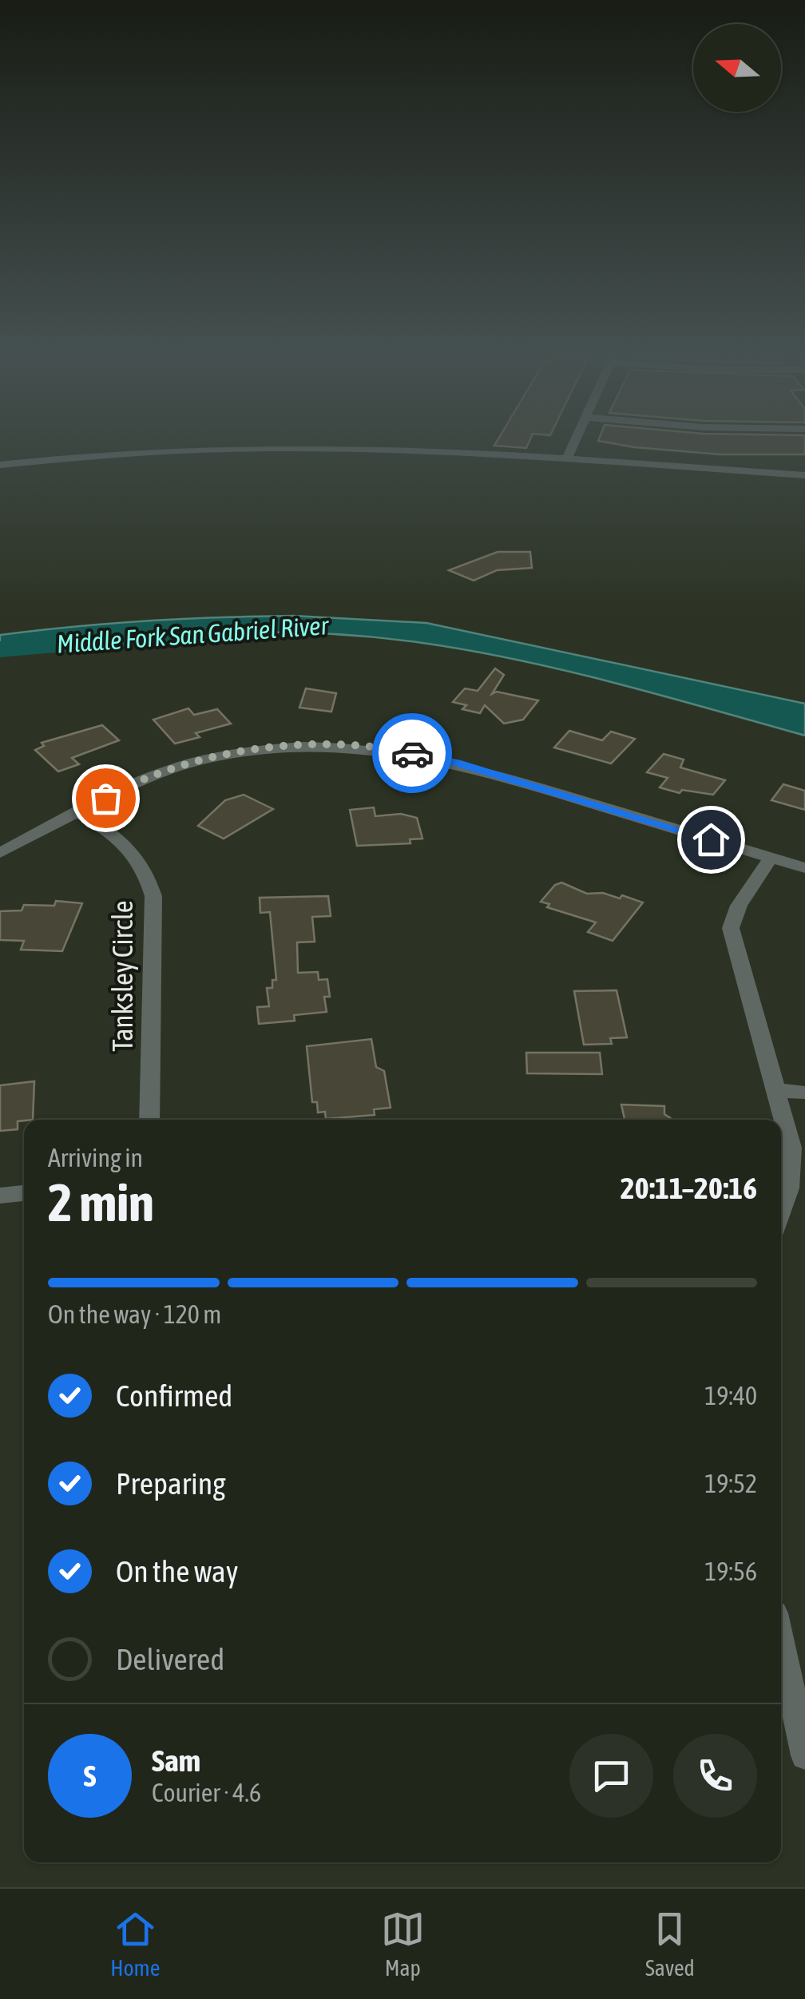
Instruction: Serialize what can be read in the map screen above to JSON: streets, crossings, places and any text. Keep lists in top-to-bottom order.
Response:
{
  "streets": {
    "street": ["Tanksley Circle"]
  },
  "water": ["Middle Fork San Gabriel River"],
  "north": "left",
  "page": {
    "heading": ["2 min", "Arriving in", "20:11–20:16"],
    "panel": ["Sam", "Courier · 4.6"],
    "bar": "On the way · 120 m",
    "list": [
      ["Confirmed", "19:40"],
      ["Preparing", "19:52"],
      ["On the way", "19:56"],
      "Delivered"
    ],
    "round": "S",
    "tabs": ["Home", "Map", "Saved"]
  }
}
